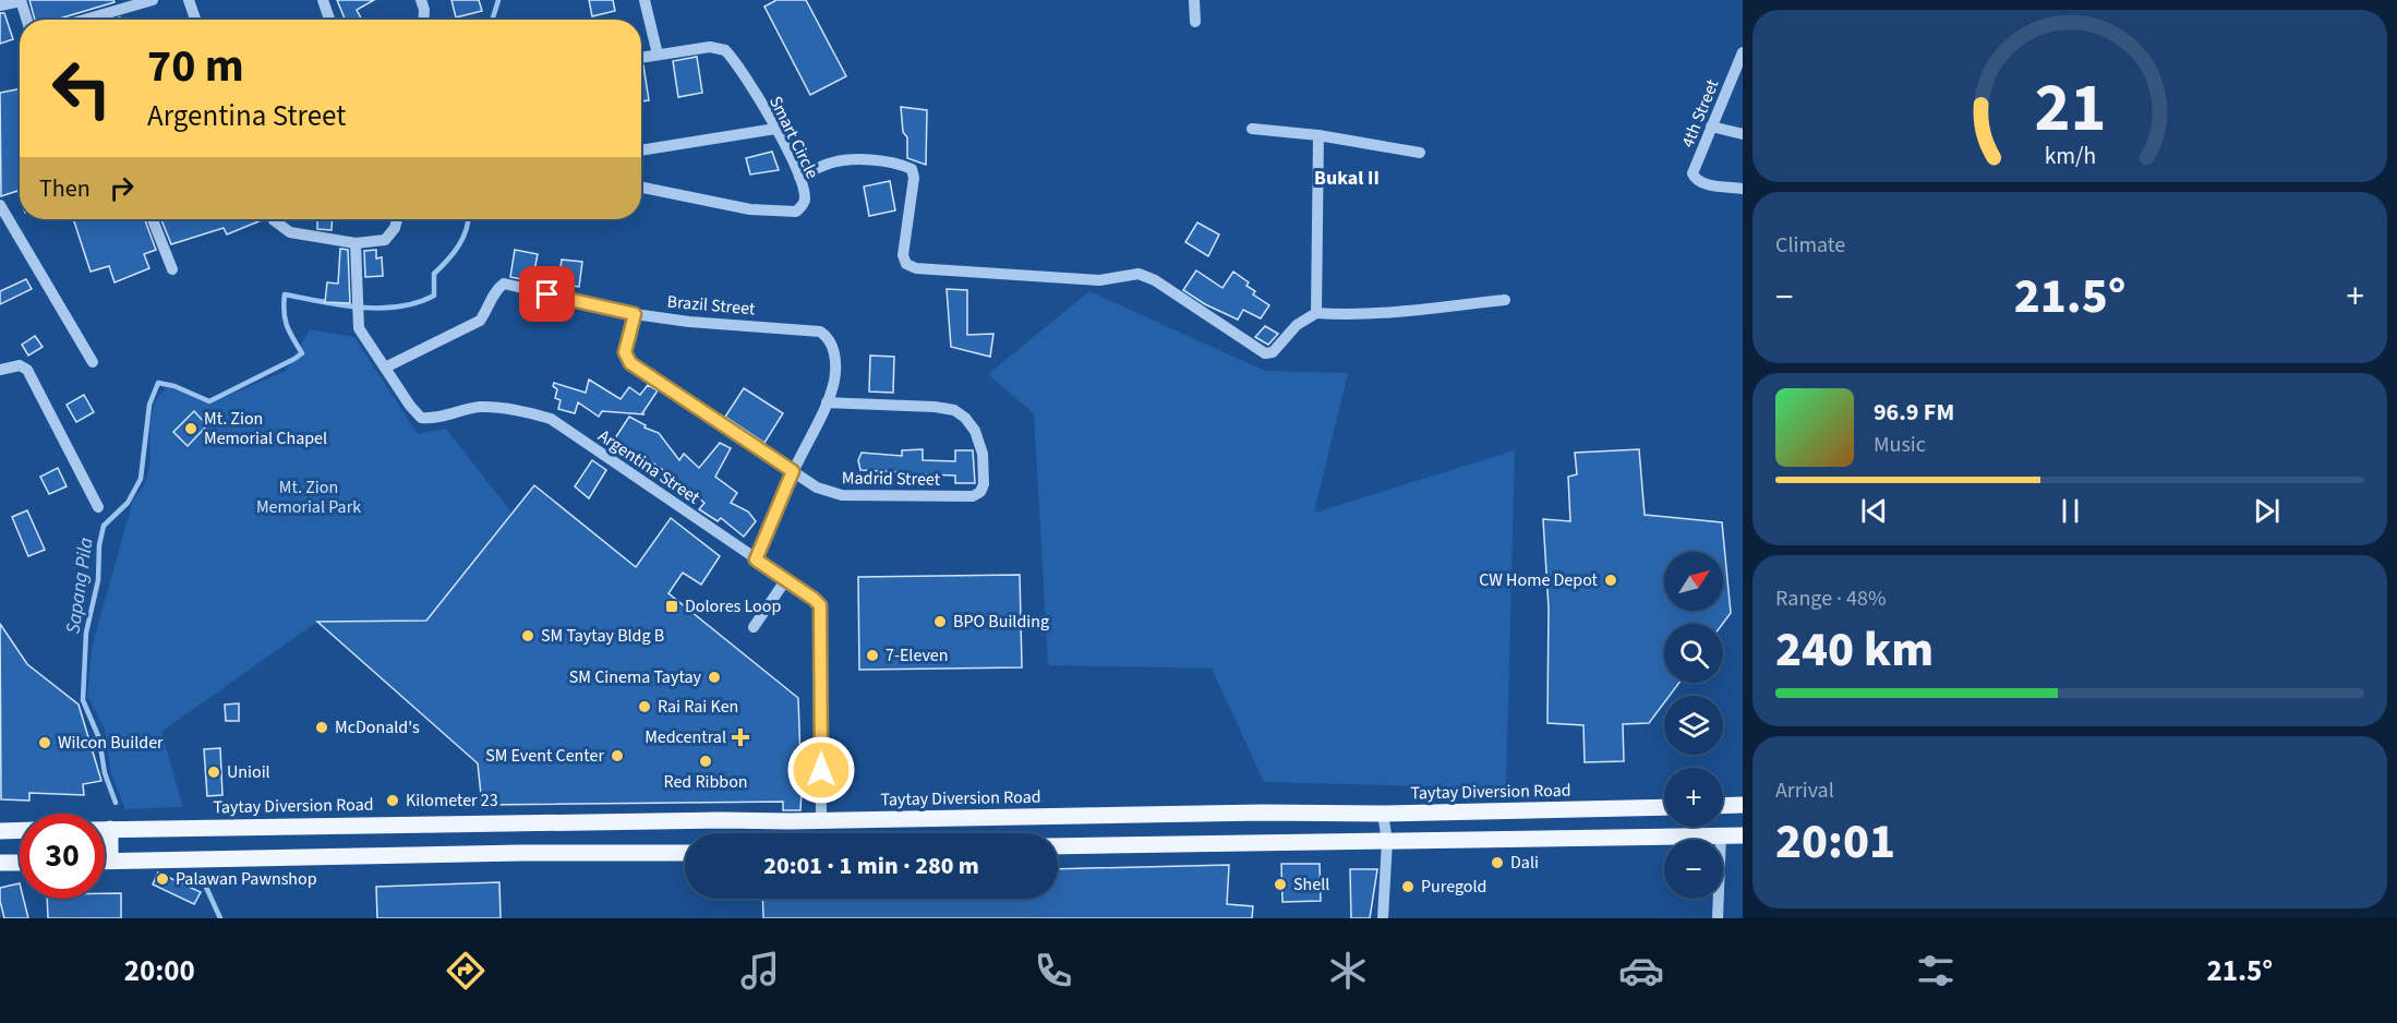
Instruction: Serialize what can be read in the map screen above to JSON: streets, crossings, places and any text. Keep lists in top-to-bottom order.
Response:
{
  "streets": {
    "main road": ["Taytay Diversion Road"],
    "street": [
      "4th Street",
      "Smart Circle",
      "Brazil Street",
      "Argentina Street",
      "Madrid Street"
    ]
  },
  "crossings": [
    ["Brazil Street", "Argentina Street"],
    ["Brazil Street", "Madrid Street"],
    ["Argentina Street", "Taytay Diversion Road"]
  ],
  "districts": ["Bukal II"],
  "water": ["Sapang Pila"],
  "parks": ["Mt. Zion Memorial Park"],
  "places": {
    "other": [
      "Mt. Zion Memorial Chapel",
      "CW Home Depot",
      "BPO Building",
      "SM Taytay Bldg B",
      "7-Eleven",
      "SM Cinema Taytay",
      "Rai Rai Ken",
      "McDonald's",
      "Wilcon Builder",
      "SM Event Center",
      "Red Ribbon",
      "Unioil",
      "Kilometer 23",
      "Dali",
      "Palawan Pawnshop",
      "Shell",
      "Puregold"
    ],
    "transit": ["Dolores Loop"],
    "health": ["Medcentral"]
  },
  "north": "top right",
  "page": {
    "turn": ["70 m", "Argentina Street"],
    "then": "Then",
    "tile": [
      "Climate",
      ["Range · 48%", "240 km"],
      ["Arrival", "20:01"]
    ],
    "heat": ["−", "21.5°", "+"],
    "song": ["96.9 FM", "Music"],
    "map_buttons": ["+", "−"],
    "limit": "30",
    "trip": "20:01 · 1 min · 280 m",
    "tabs": ["20:00", "21.5°"],
    "gauge": ["21", "km/h"]
  }
}
